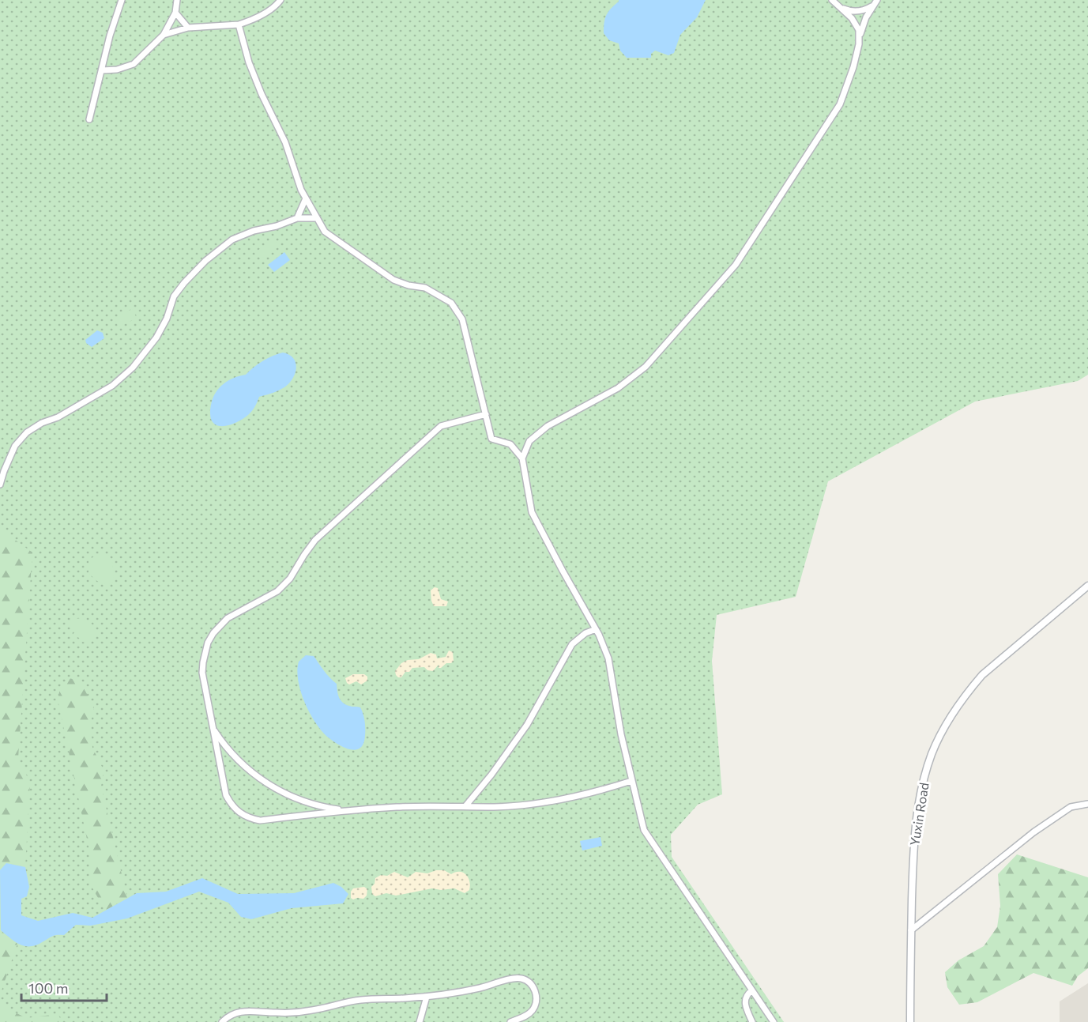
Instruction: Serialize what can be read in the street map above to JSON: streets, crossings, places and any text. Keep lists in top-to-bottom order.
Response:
{
  "streets": {
    "street": ["Yuxin Road"]
  },
  "scale_bar": "100 m"
}
